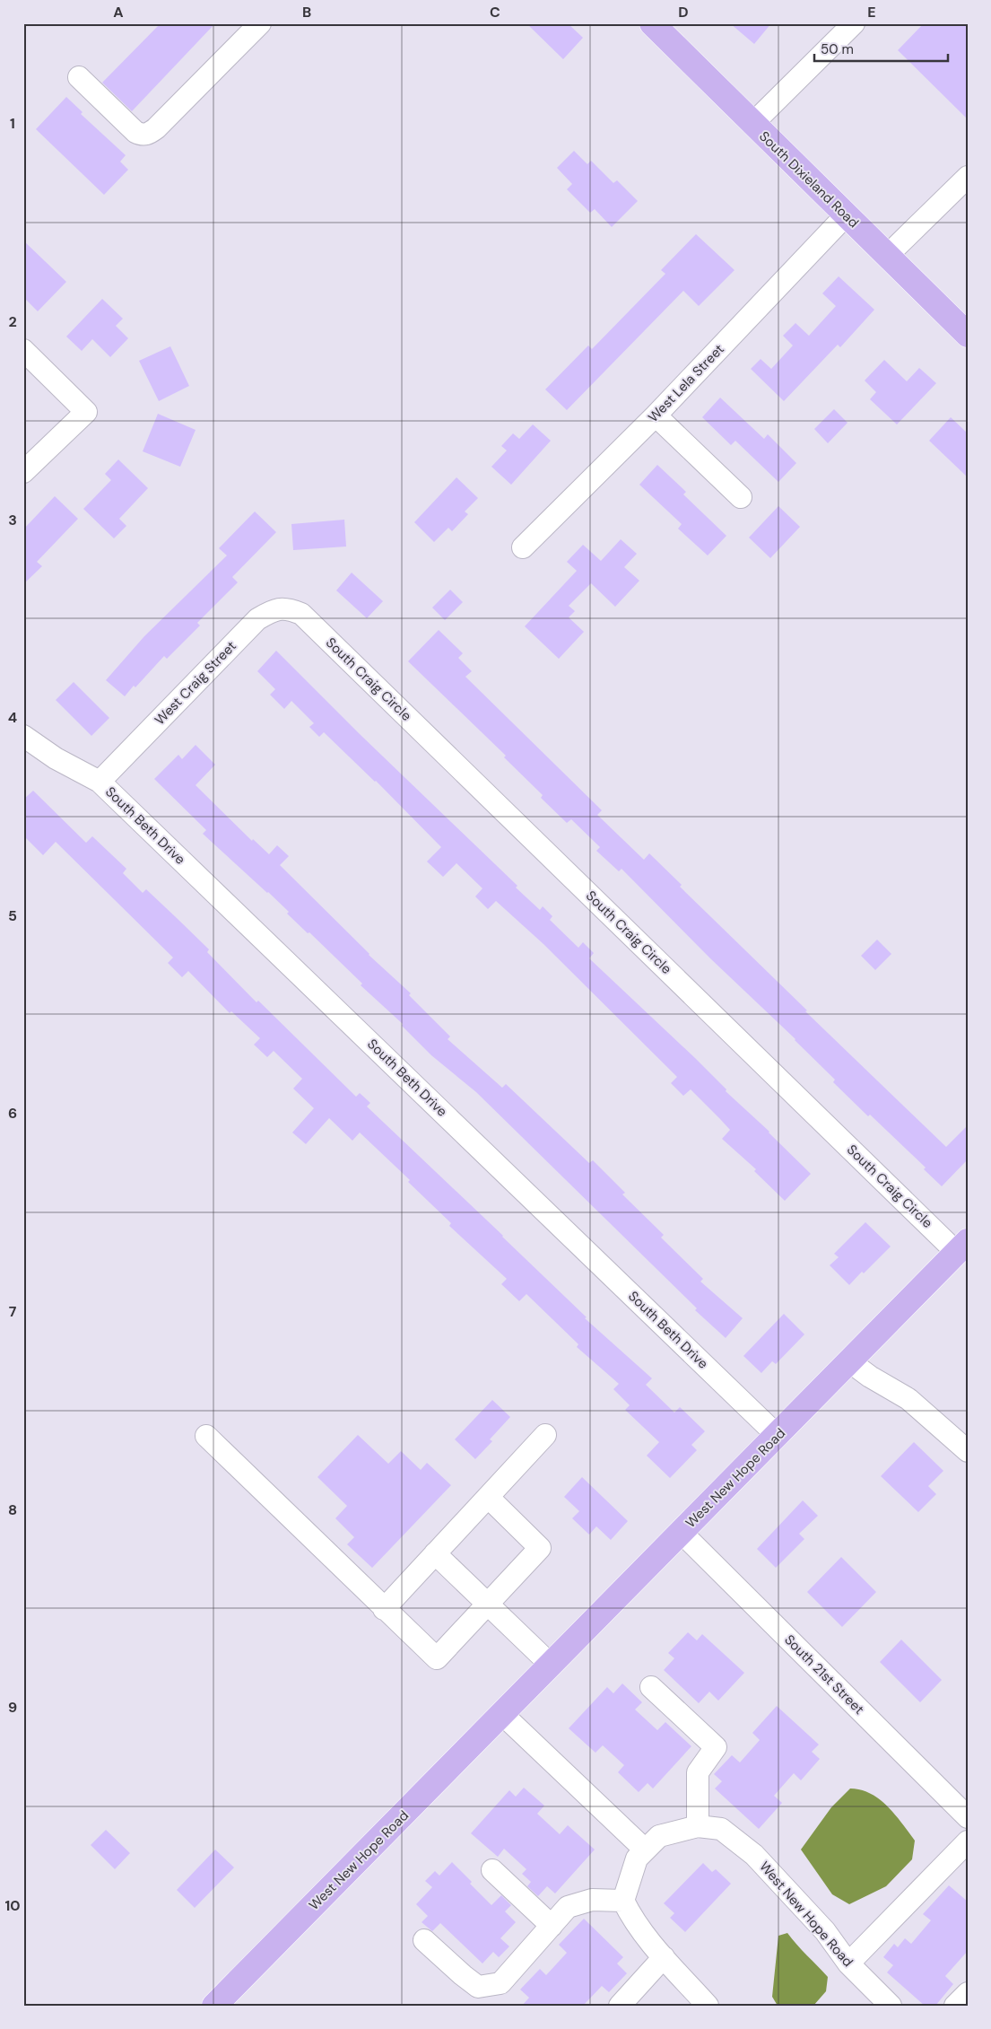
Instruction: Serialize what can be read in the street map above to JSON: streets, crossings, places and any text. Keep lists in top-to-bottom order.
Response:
{
  "streets": {
    "main road": ["South Dixieland Road", "West New Hope Road"],
    "street": [
      "West Lela Street",
      "South Craig Circle",
      "West Craig Street",
      "South Beth Drive",
      "South 21st Street"
    ]
  },
  "crossings": [
    ["South Dixieland Road", "West Lela Street"],
    ["South Craig Circle", "West Craig Street"],
    ["South Craig Circle", "West New Hope Road"],
    ["West Craig Street", "South Beth Drive"],
    ["South Beth Drive", "West New Hope Road"],
    ["West New Hope Road", "South 21st Street"]
  ],
  "scale_bar": "50 m",
  "grid": {
    "columns": [
      "A",
      "B",
      "C",
      "D",
      "E"
    ],
    "rows": [
      "1",
      "2",
      "3",
      "4",
      "5",
      "6",
      "7",
      "8",
      "9",
      "10"
    ]
  }
}
